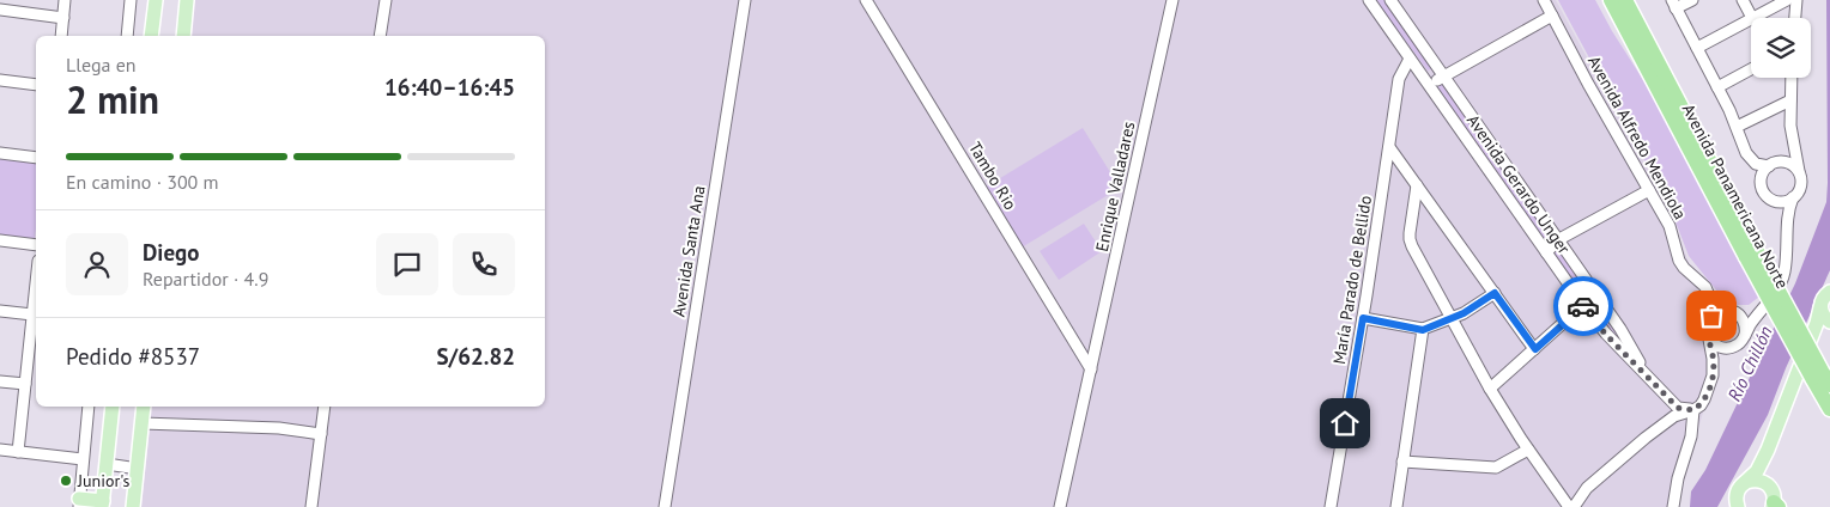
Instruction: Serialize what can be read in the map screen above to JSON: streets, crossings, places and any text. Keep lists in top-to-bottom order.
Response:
{
  "streets": {
    "highway": ["Avenida Panamericana Norte"],
    "street": [
      "Avenida Alfredo Mendiola",
      "Tambo Rio",
      "Avenida Gerardo Unger",
      "Enrique Valladares",
      "Avenida Santa Ana",
      "María Parado de Bellido"
    ]
  },
  "crossings": [
    ["Avenida Alfredo Mendiola", "Avenida Gerardo Unger"],
    ["Tambo Rio", "Enrique Valladares"],
    ["Avenida Gerardo Unger", "María Parado de Bellido"]
  ],
  "water": ["Río Chillón"],
  "places": ["Junior's"],
  "page": {
    "heading": ["2 min", "Llega en", "16:40–16:45"],
    "panel": [
      "Diego",
      "Repartidor · 4.9",
      "Pedido #8537",
      "S/62.82"
    ],
    "bar": "En camino · 300 m"
  }
}
